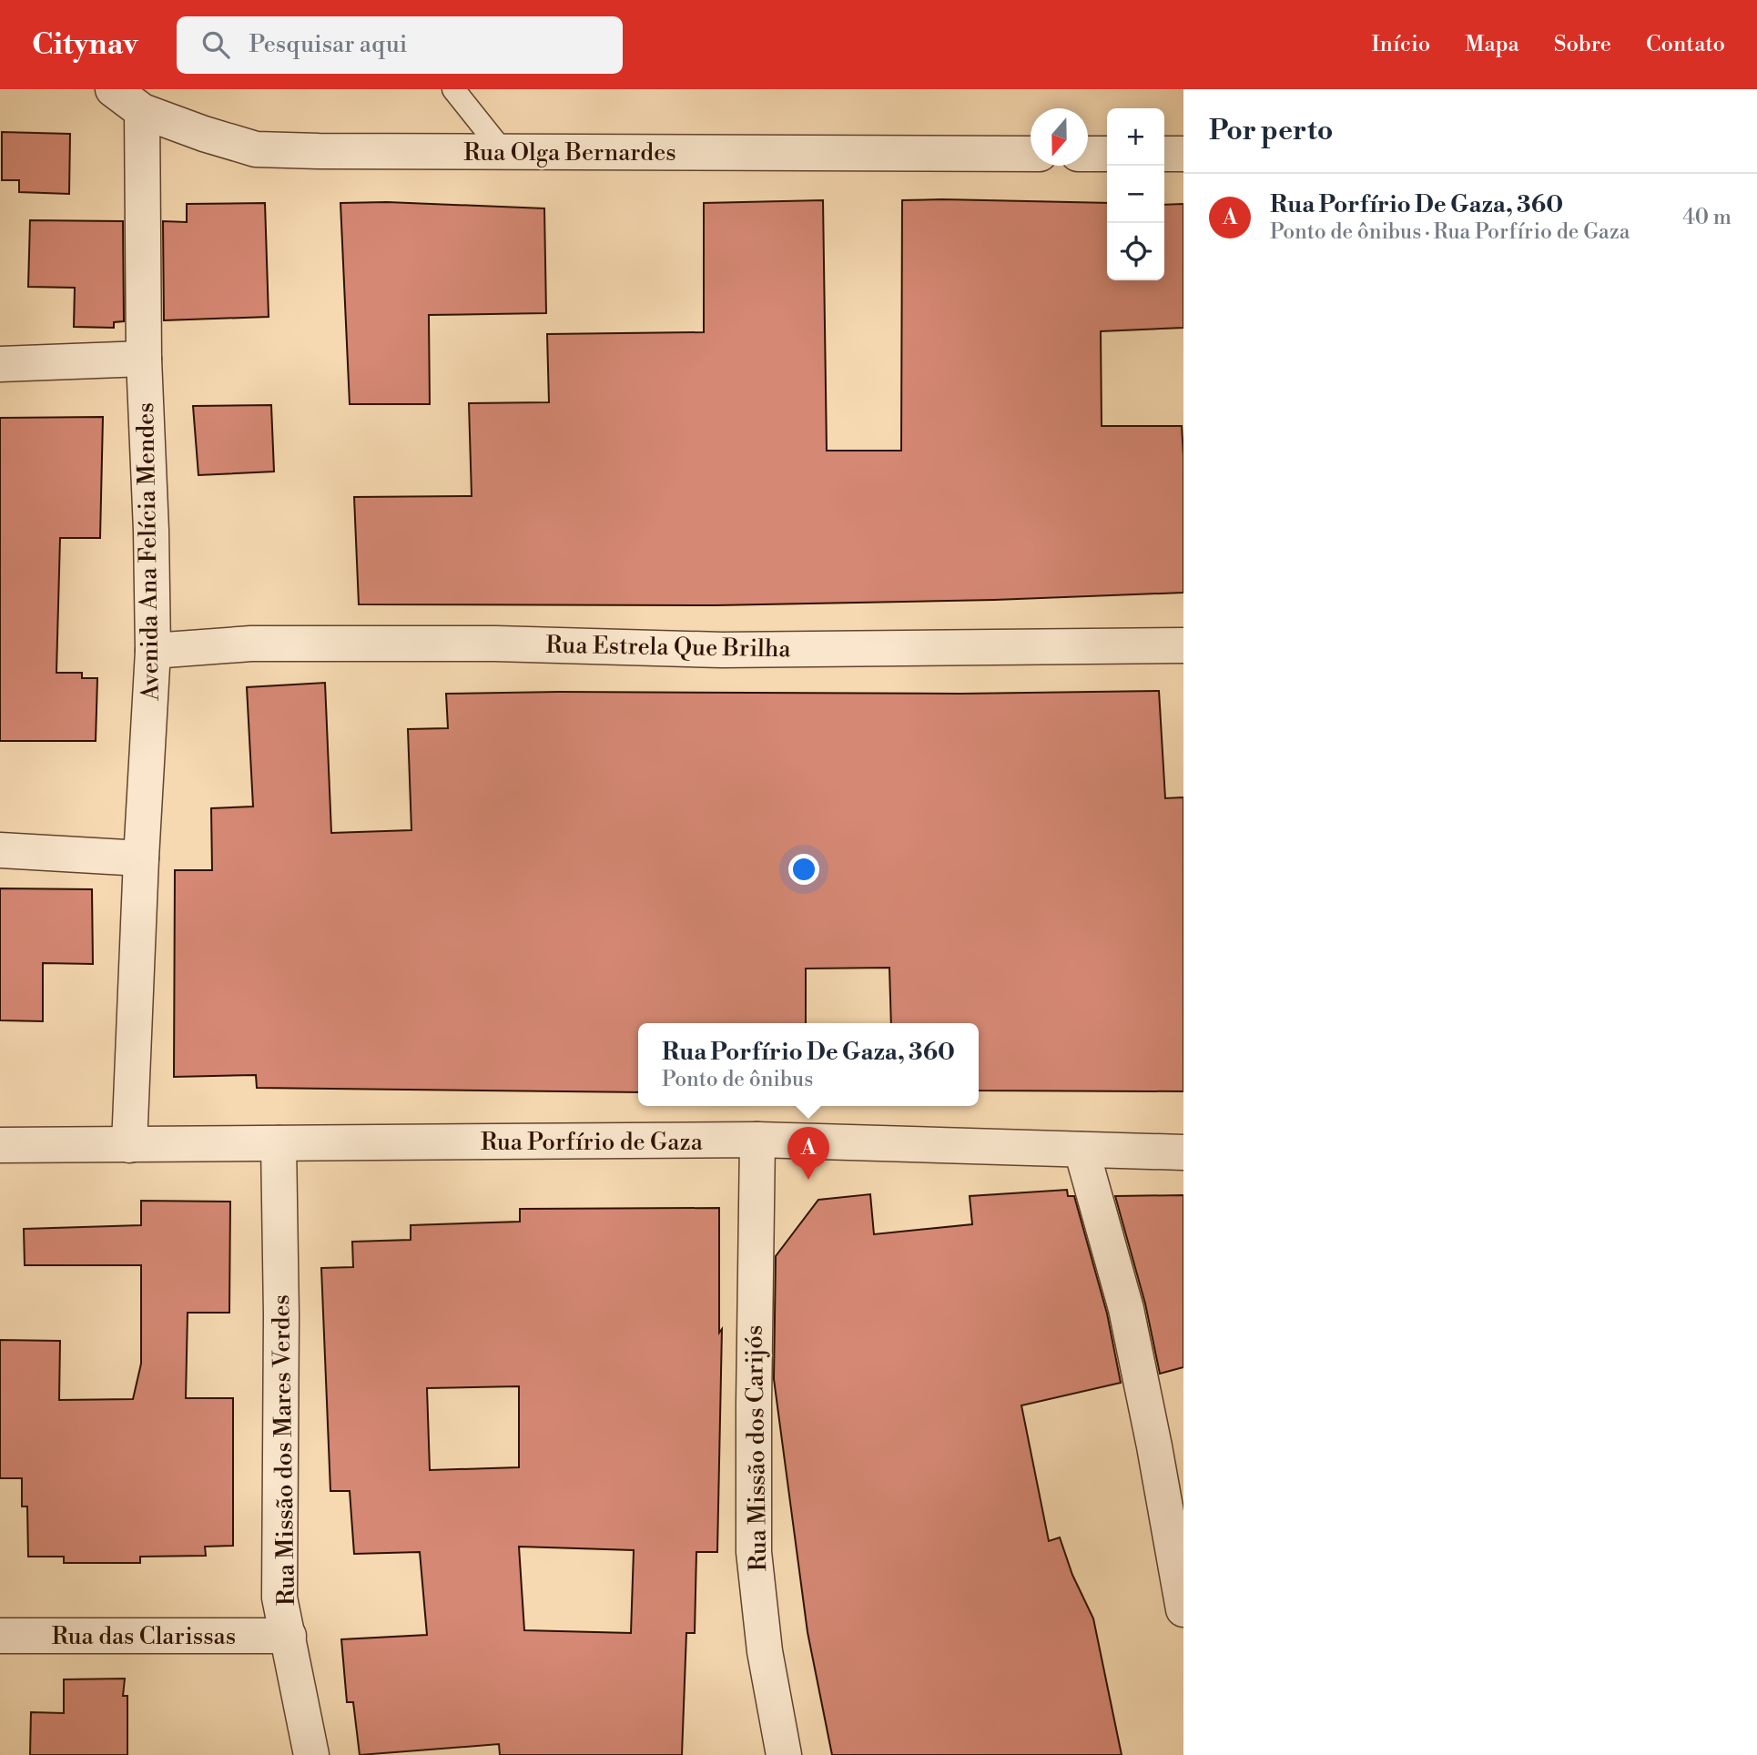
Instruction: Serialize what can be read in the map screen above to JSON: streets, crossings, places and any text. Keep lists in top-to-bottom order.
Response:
{
  "streets": {
    "street": [
      "Rua Olga Bernardes",
      "Avenida Ana Felícia Mendes",
      "Rua Estrela Que Brilha",
      "Rua Porfírio de Gaza",
      "Rua Missão dos Carijós",
      "Rua Missão dos Mares Verdes",
      "Rua das Clarissas"
    ]
  },
  "crossings": [
    ["Rua Olga Bernardes", "Avenida Ana Felícia Mendes"],
    ["Avenida Ana Felícia Mendes", "Rua Estrela Que Brilha"],
    ["Avenida Ana Felícia Mendes", "Rua Porfírio de Gaza"],
    ["Rua Porfírio de Gaza", "Rua Missão dos Carijós"],
    ["Rua Porfírio de Gaza", "Rua Missão dos Mares Verdes"],
    ["Rua Missão dos Mares Verdes", "Rua das Clarissas"]
  ],
  "north": "bottom",
  "page": {
    "header": "Citynav",
    "search": "Pesquisar aqui",
    "nav": [
      "Início",
      "Mapa",
      "Sobre",
      "Contato"
    ],
    "heading": "Por perto",
    "map_buttons": ["+", "−"],
    "list": [
      {
        "mark": "A",
        "name": "Rua Porfírio De Gaza, 360",
        "note": "Ponto de ônibus · Rua Porfírio de Gaza",
        "value": "40 m"
      }
    ],
    "popup": ["Rua Porfírio De Gaza, 360", "Ponto de ônibus"],
    "pins": "A"
  }
}
